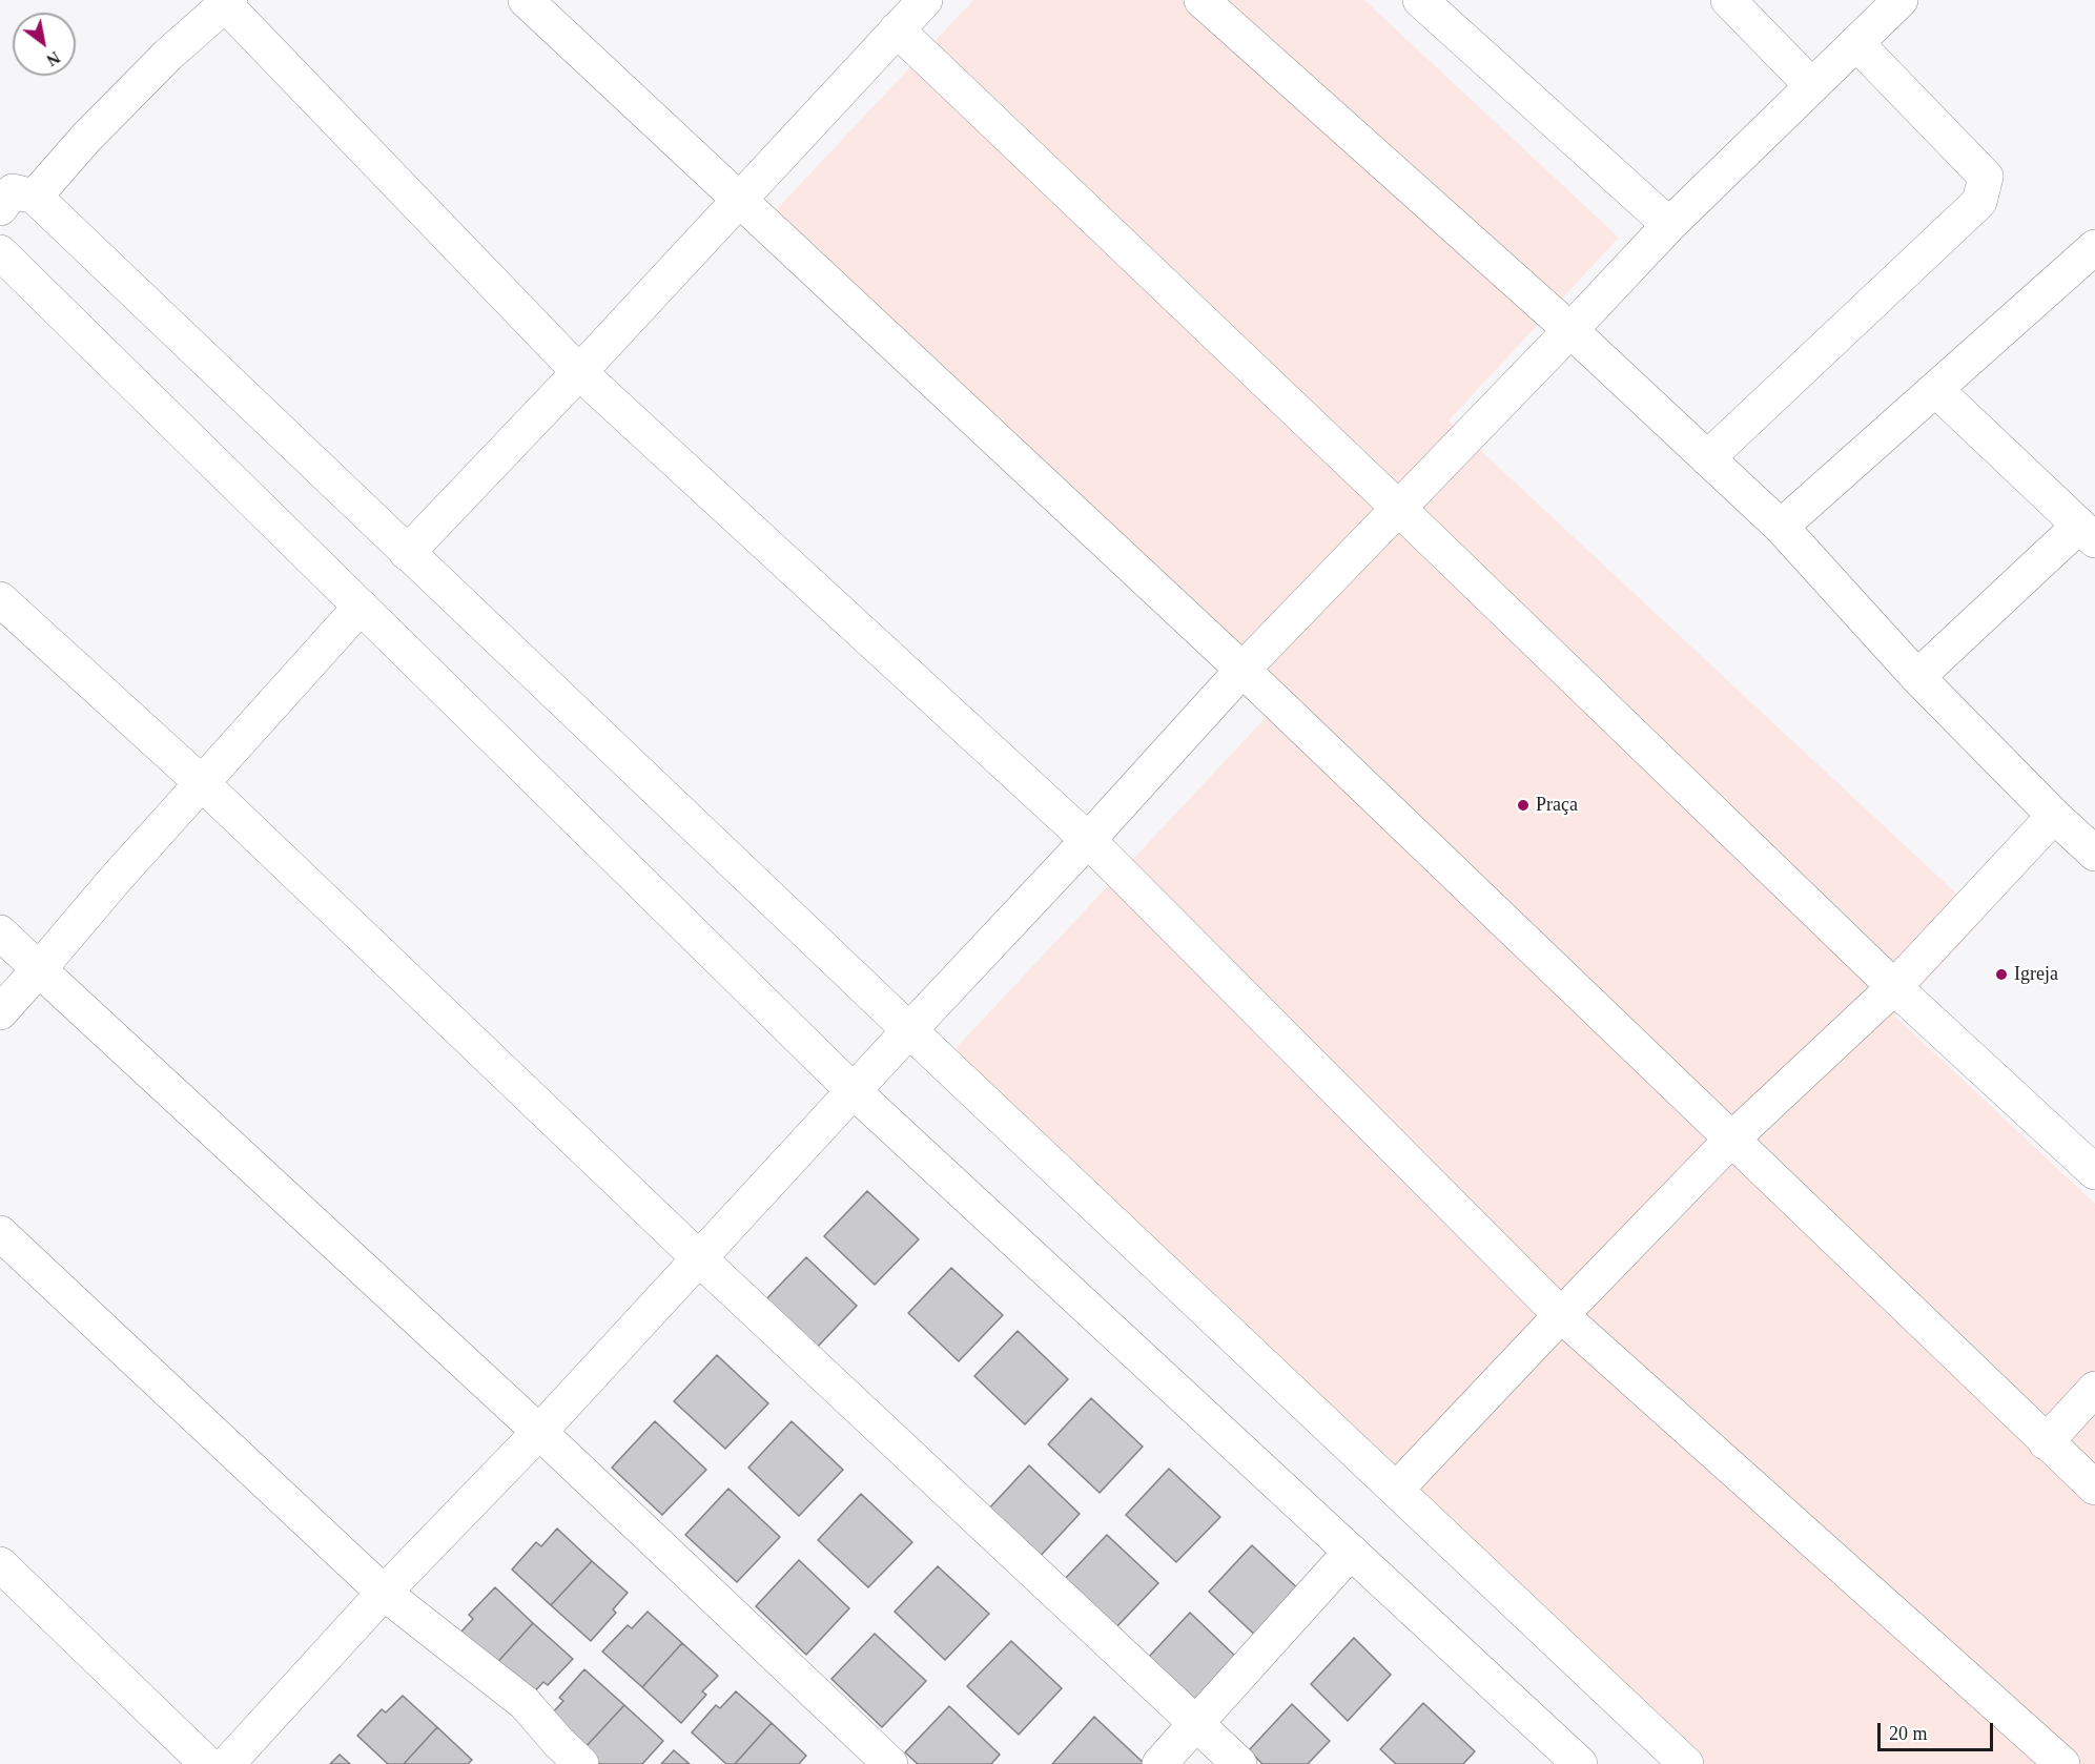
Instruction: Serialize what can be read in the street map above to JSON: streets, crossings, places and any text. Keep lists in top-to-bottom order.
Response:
{
  "places": ["Praça", "Igreja"],
  "scale_bar": "20 m",
  "north": "bottom right"
}
